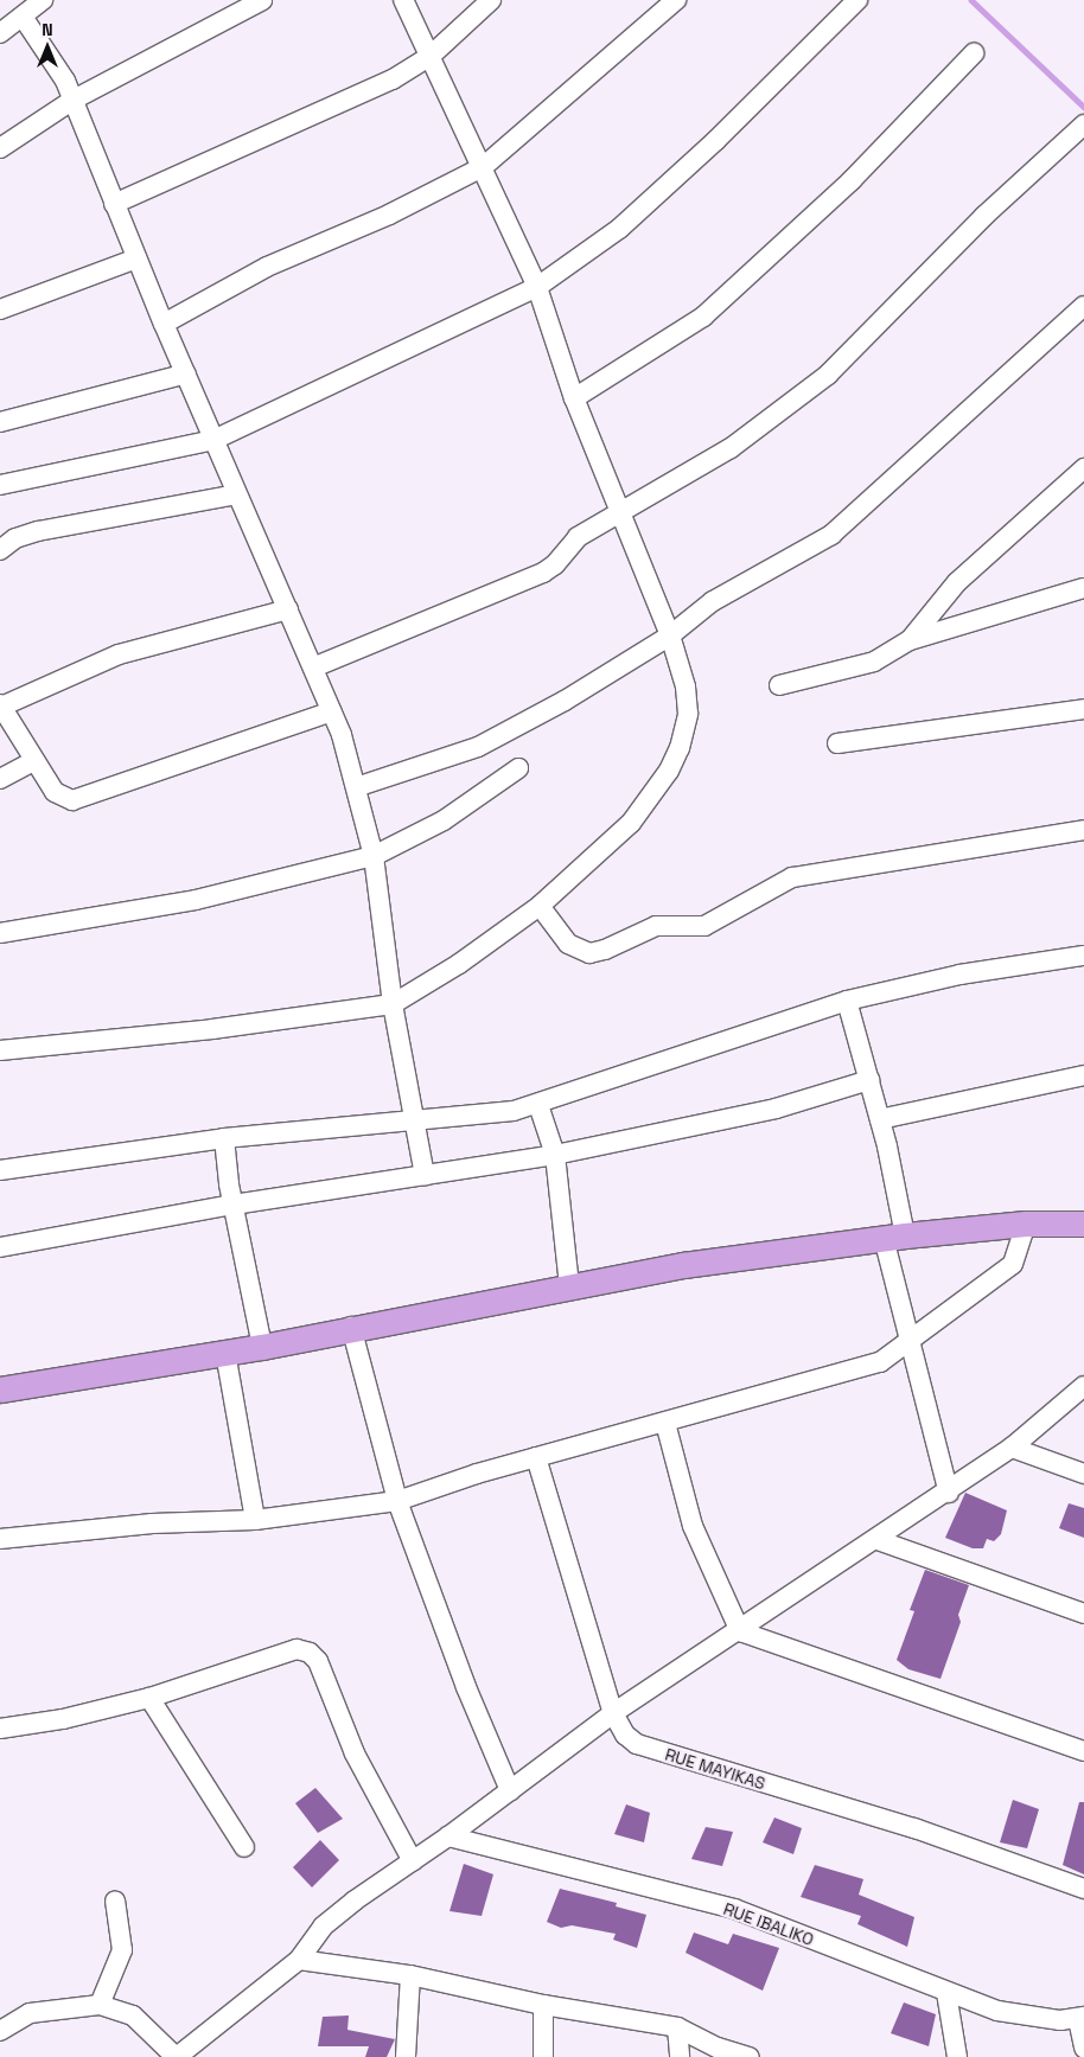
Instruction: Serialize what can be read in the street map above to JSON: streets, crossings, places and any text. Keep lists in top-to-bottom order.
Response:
{
  "streets": {
    "street": ["RUE MAYIKAS", "RUE IBALIKO"]
  },
  "north": "top"
}
